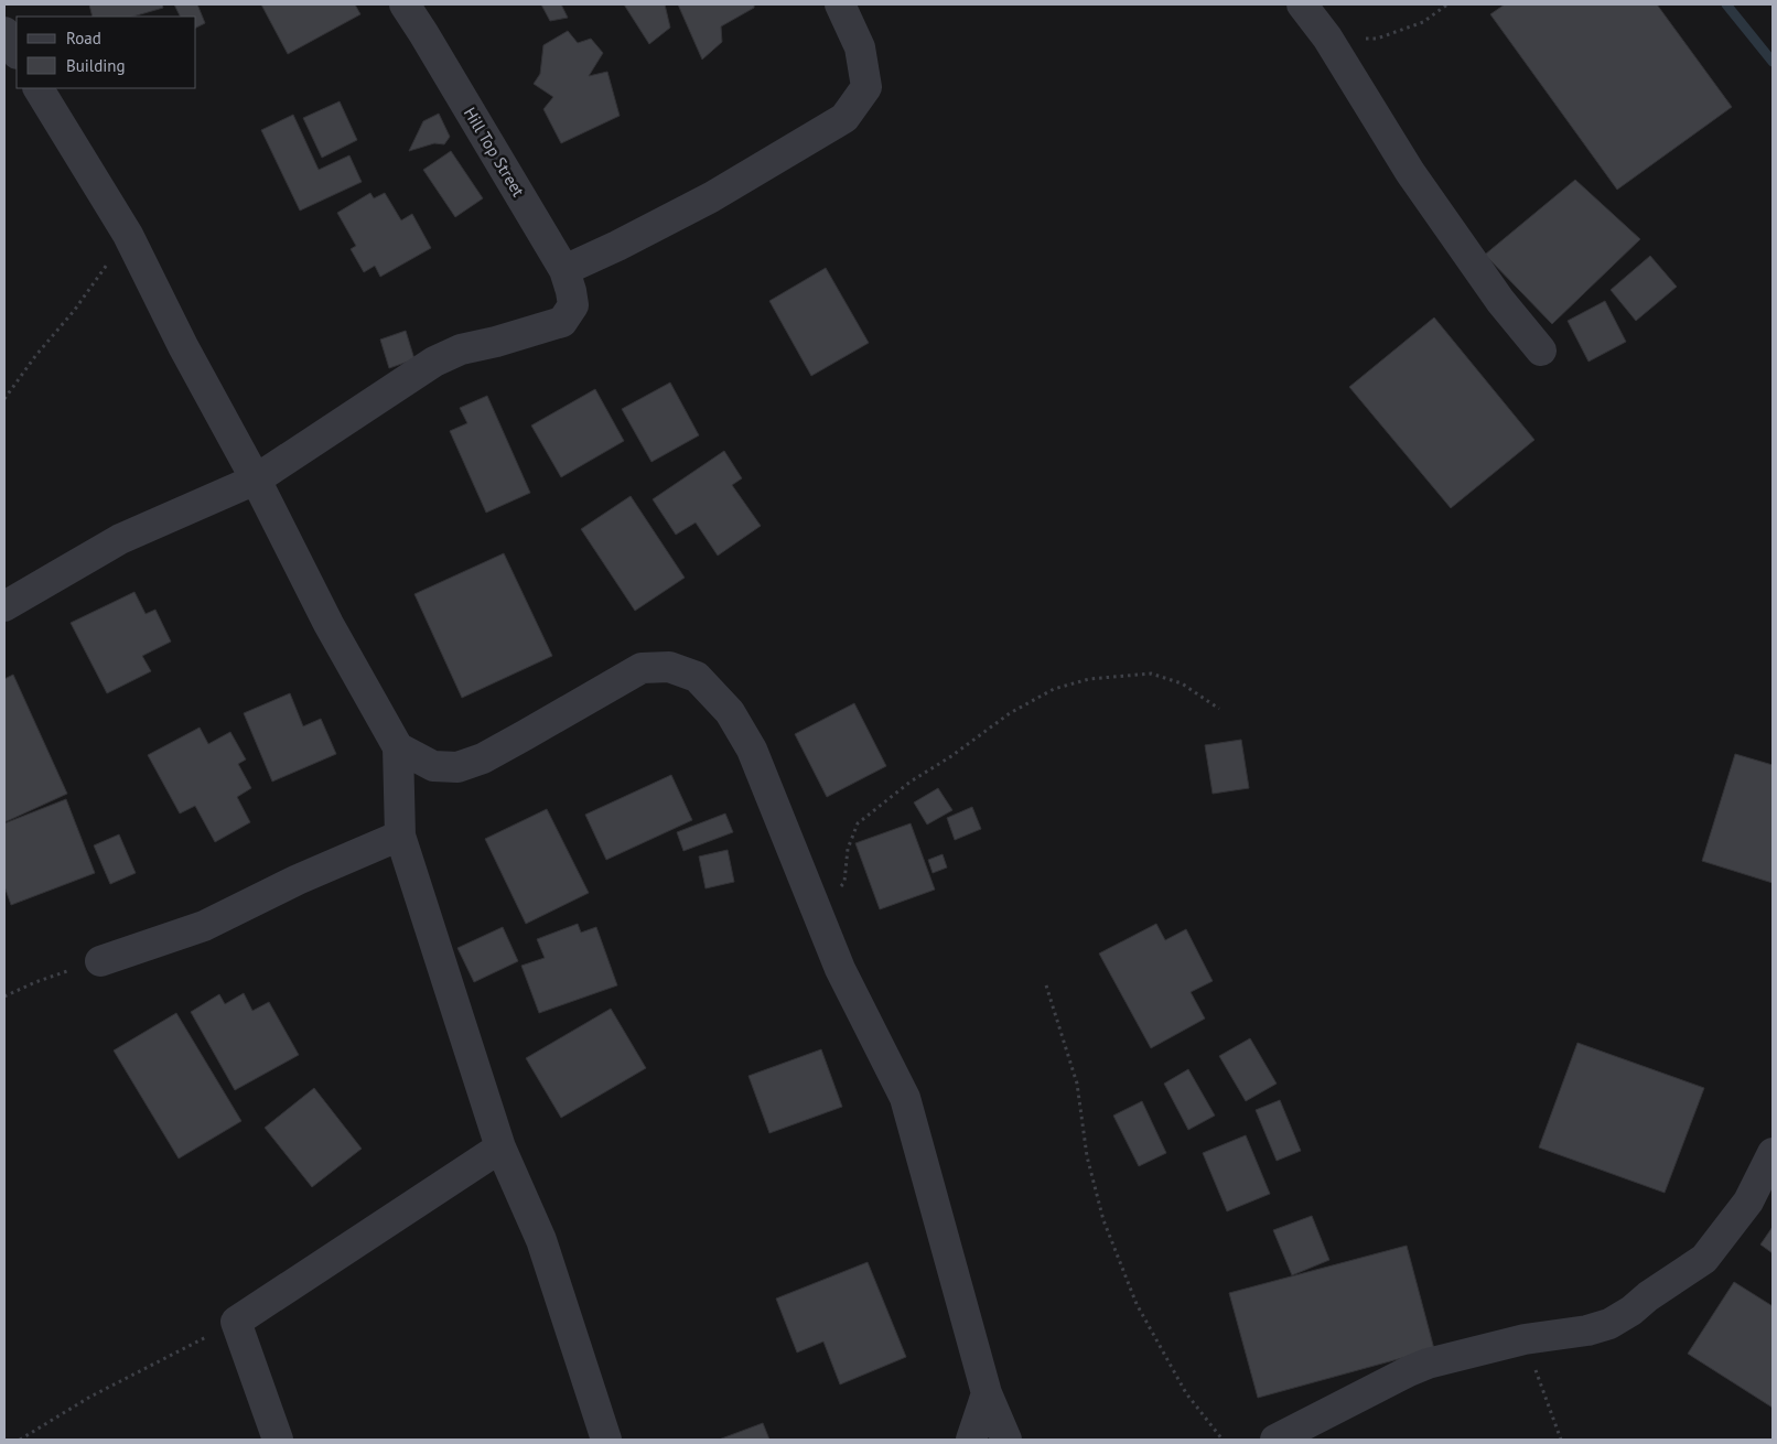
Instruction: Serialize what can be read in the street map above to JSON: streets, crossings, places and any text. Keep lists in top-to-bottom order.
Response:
{
  "streets": {
    "street": ["Hill Top Street"]
  },
  "legend": ["Road", "Building"]
}
